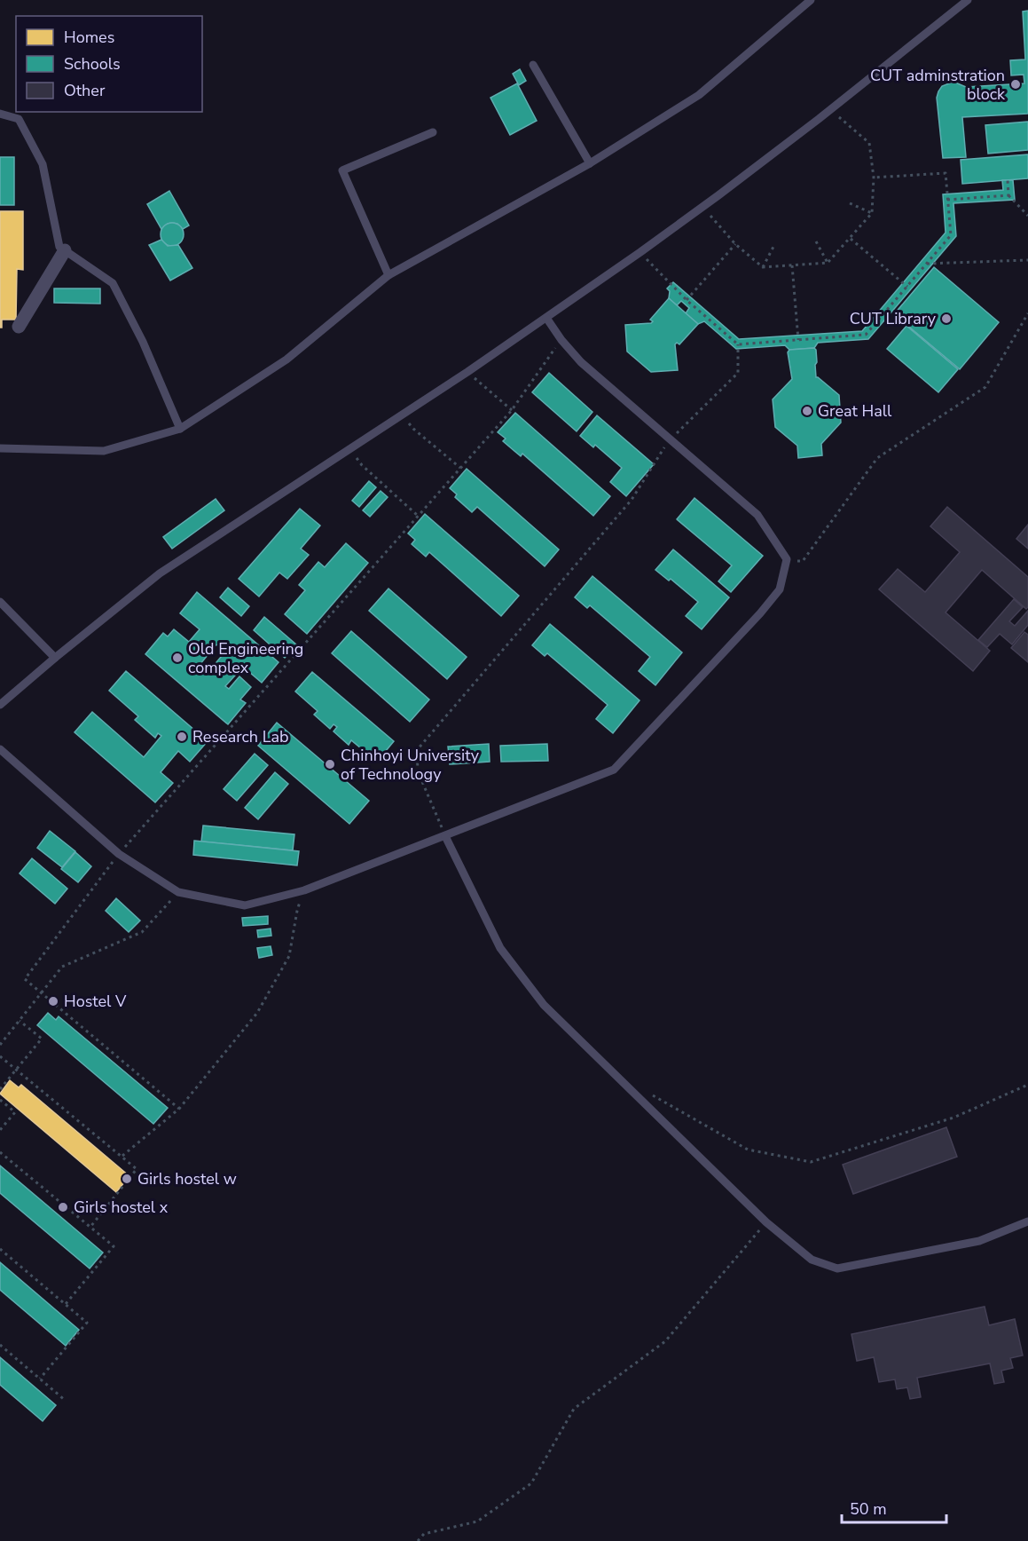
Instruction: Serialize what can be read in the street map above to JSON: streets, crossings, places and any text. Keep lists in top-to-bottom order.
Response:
{
  "places": [
    "CUT adminstration block",
    "CUT Library",
    "Great Hall",
    "Old Engineering complex",
    "Research Lab",
    "Chinhoyi University of Technology",
    "Hostel V",
    "Girls hostel w",
    "Girls hostel x"
  ],
  "legend": ["Homes", "Schools", "Other"],
  "scale_bar": "50 m"
}
